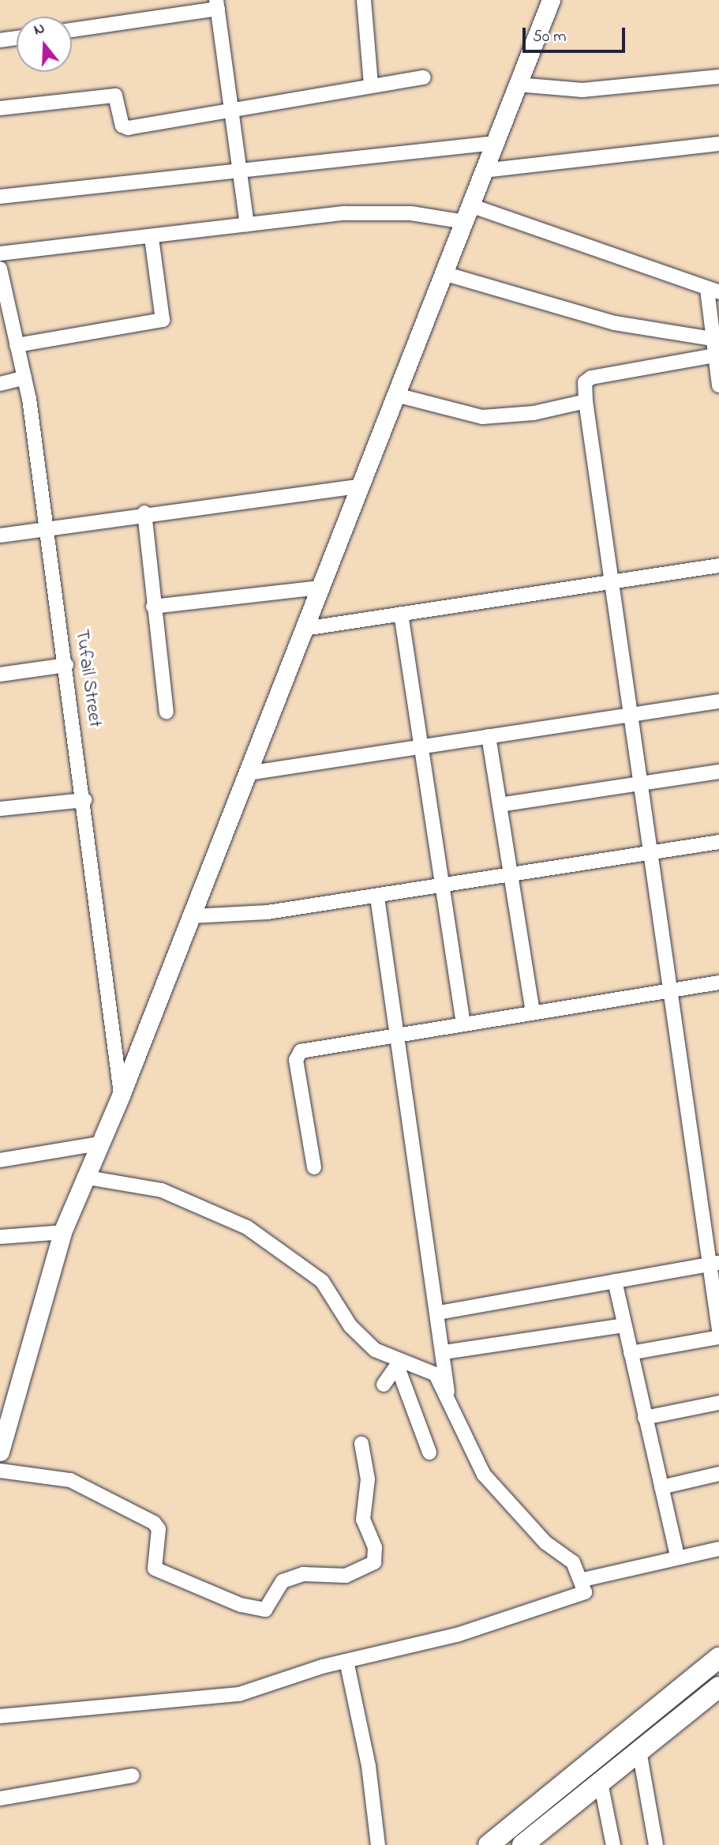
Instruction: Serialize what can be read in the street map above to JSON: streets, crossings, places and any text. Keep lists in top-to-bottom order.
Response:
{
  "streets": {
    "street": ["Tufail Street"]
  },
  "scale_bar": "50 m",
  "north": "top"
}
